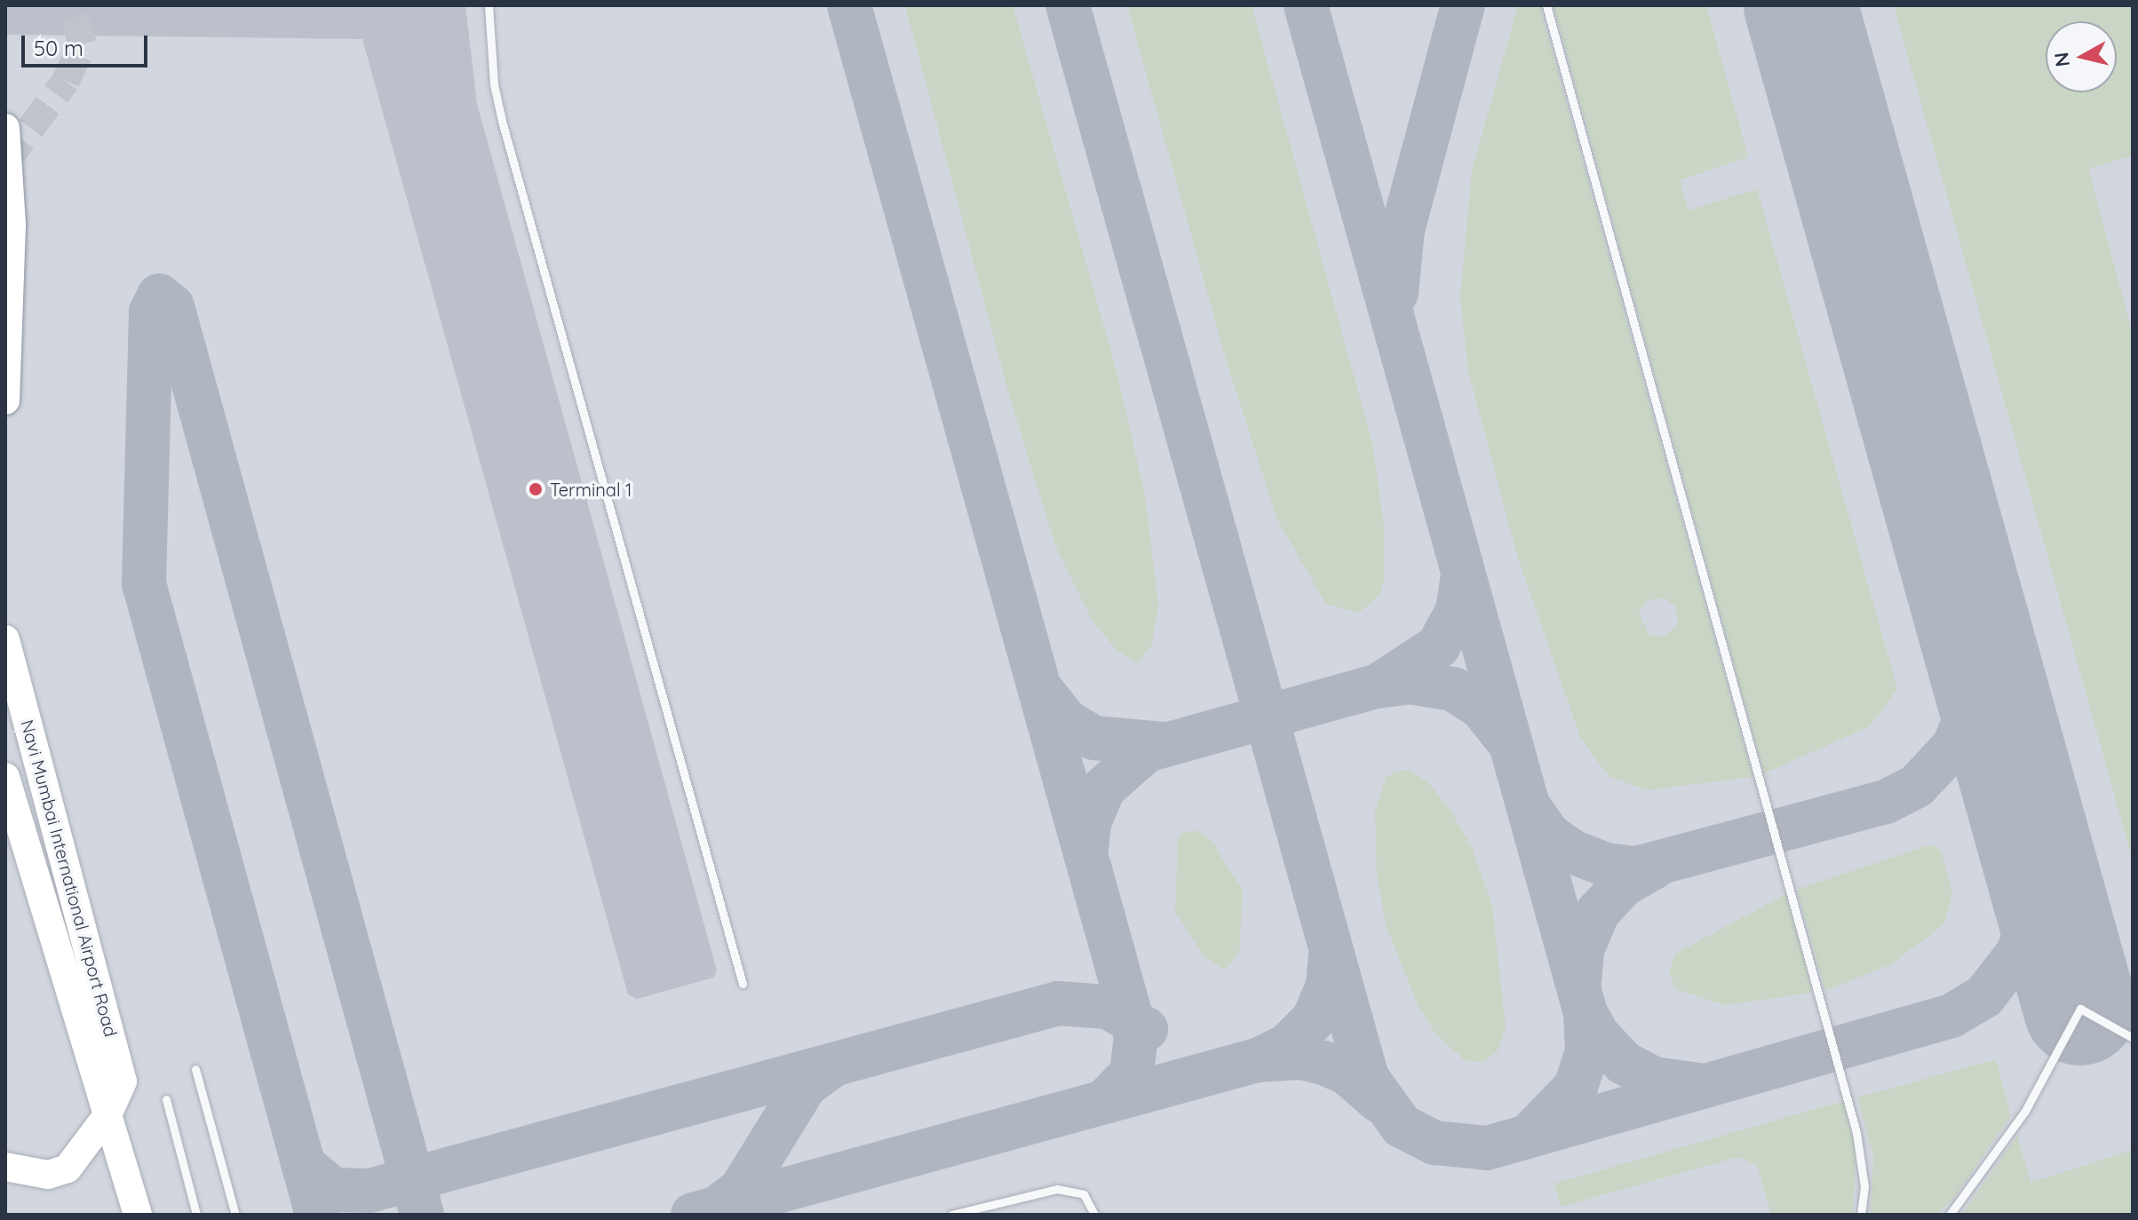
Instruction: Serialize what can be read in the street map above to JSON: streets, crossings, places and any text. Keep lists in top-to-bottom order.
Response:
{
  "streets": {
    "highway": ["Navi Mumbai International Airport Road"]
  },
  "places": ["Terminal 1"],
  "scale_bar": "50 m",
  "north": "left"
}
